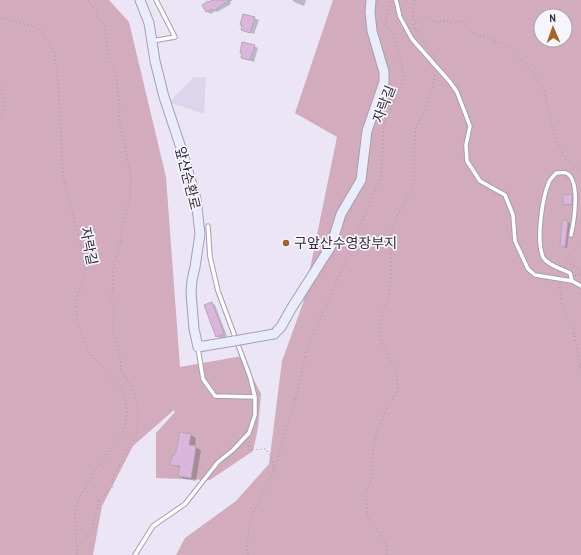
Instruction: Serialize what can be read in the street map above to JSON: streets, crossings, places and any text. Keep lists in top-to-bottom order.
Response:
{
  "streets": {
    "street": ["앞산순환로"],
    "path": ["자락길"]
  },
  "places": ["구앞산수영장부지"],
  "north": "top"
}
